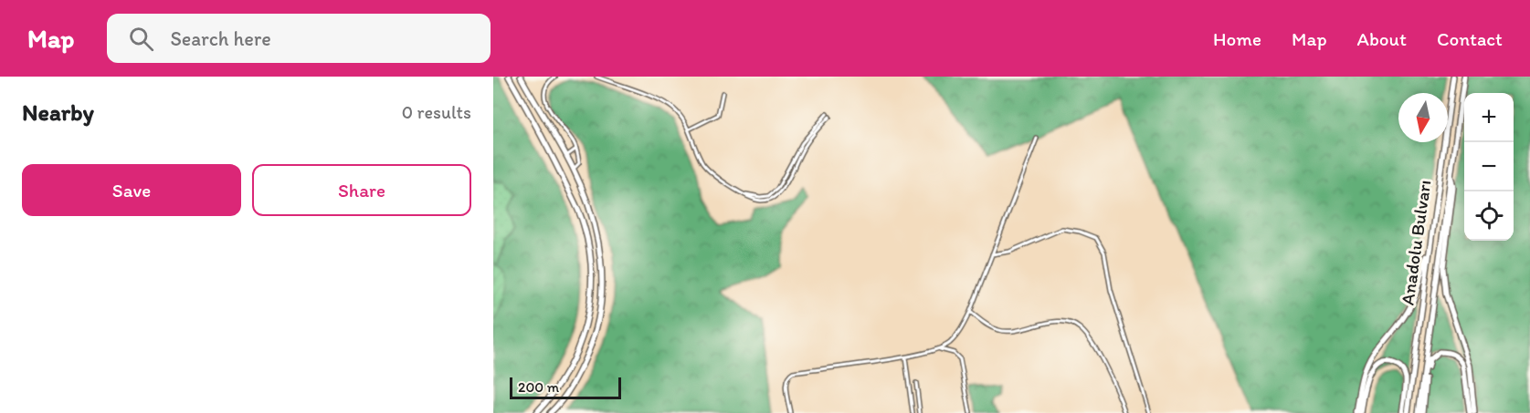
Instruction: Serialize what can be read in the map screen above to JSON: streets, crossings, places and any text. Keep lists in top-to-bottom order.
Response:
{
  "streets": {
    "main road": ["Anadolu Bulvarı"]
  },
  "scale_bar": "200 m",
  "north": "bottom",
  "page": {
    "header": "Map",
    "search": "Search here",
    "nav": [
      "Home",
      "Map",
      "About",
      "Contact"
    ],
    "heading": ["Nearby", "0 results"],
    "map_buttons": ["+", "−"],
    "buttons": ["Save", "Share"],
    "scale": "200 m"
  }
}
